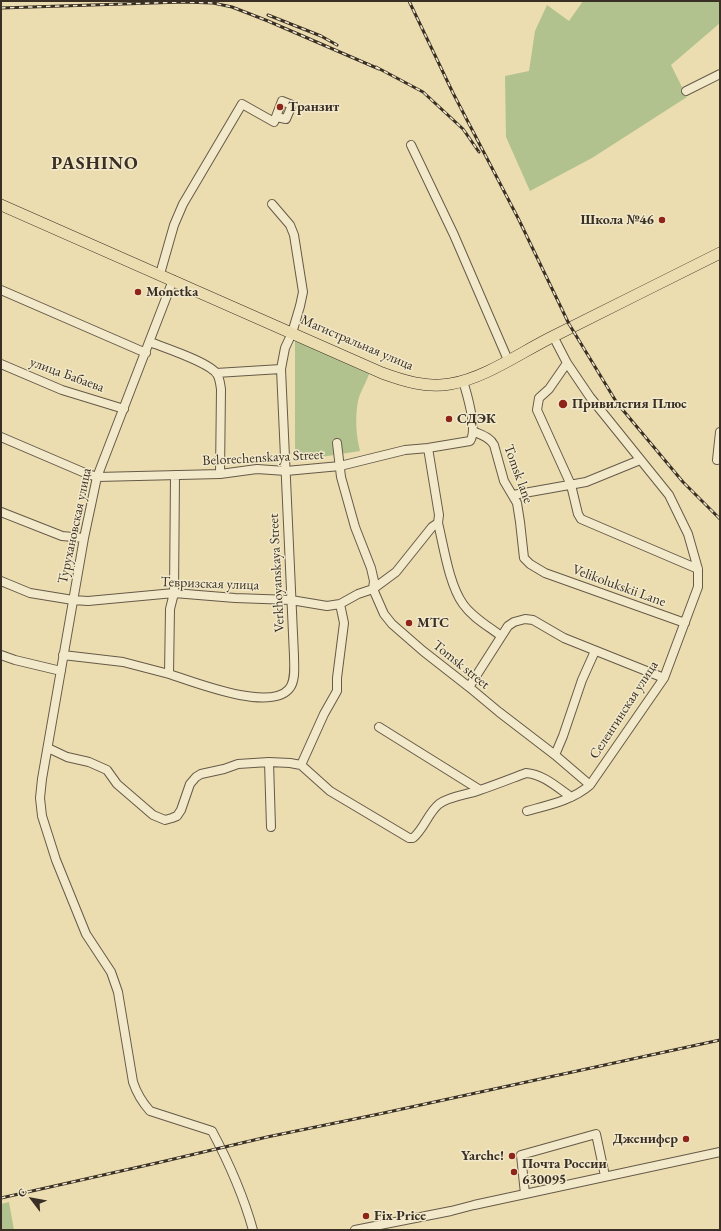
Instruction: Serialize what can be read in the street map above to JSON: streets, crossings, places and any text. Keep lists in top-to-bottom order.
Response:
{
  "streets": {
    "main road": ["Магистральная улица"],
    "street": [
      "улица Бабаева",
      "Belorechenskaya Street",
      "Tomsk lane",
      "Турухановская улица",
      "Verkhoyanskaya Street",
      "Тевризская улица",
      "Velikolukskii Lane",
      "Tomsk street",
      "Селенгинская улица"
    ]
  },
  "crossings": [
    ["Магистральная улица", "Турухановская улица"],
    ["Магистральная улица", "Verkhoyanskaya Street"],
    ["Магистральная улица", "Селенгинская улица"],
    ["улица Бабаева", "Турухановская улица"],
    ["Belorechenskaya Street", "Tomsk lane"],
    ["Belorechenskaya Street", "Турухановская улица"],
    ["Belorechenskaya Street", "Verkhoyanskaya Street"],
    ["Belorechenskaya Street", "Tomsk street"],
    ["Tomsk lane", "Velikolukskii Lane"],
    ["Турухановская улица", "Verkhoyanskaya Street"],
    ["Турухановская улица", "Тевризская улица"],
    ["Verkhoyanskaya Street", "Тевризская улица"],
    ["Тевризская улица", "Tomsk street"],
    ["Velikolukskii Lane", "Селенгинская улица"],
    ["Tomsk street", "Селенгинская улица"]
  ],
  "districts": ["PASHINO"],
  "places": [
    "Транзит",
    "Школа №46",
    "Monetka",
    "Привилегия Плюс",
    "СДЭК",
    "МТС",
    "Дженифер",
    "Yarche!",
    "Почта России 630095",
    "Fix Price"
  ],
  "north": "top left"
}
